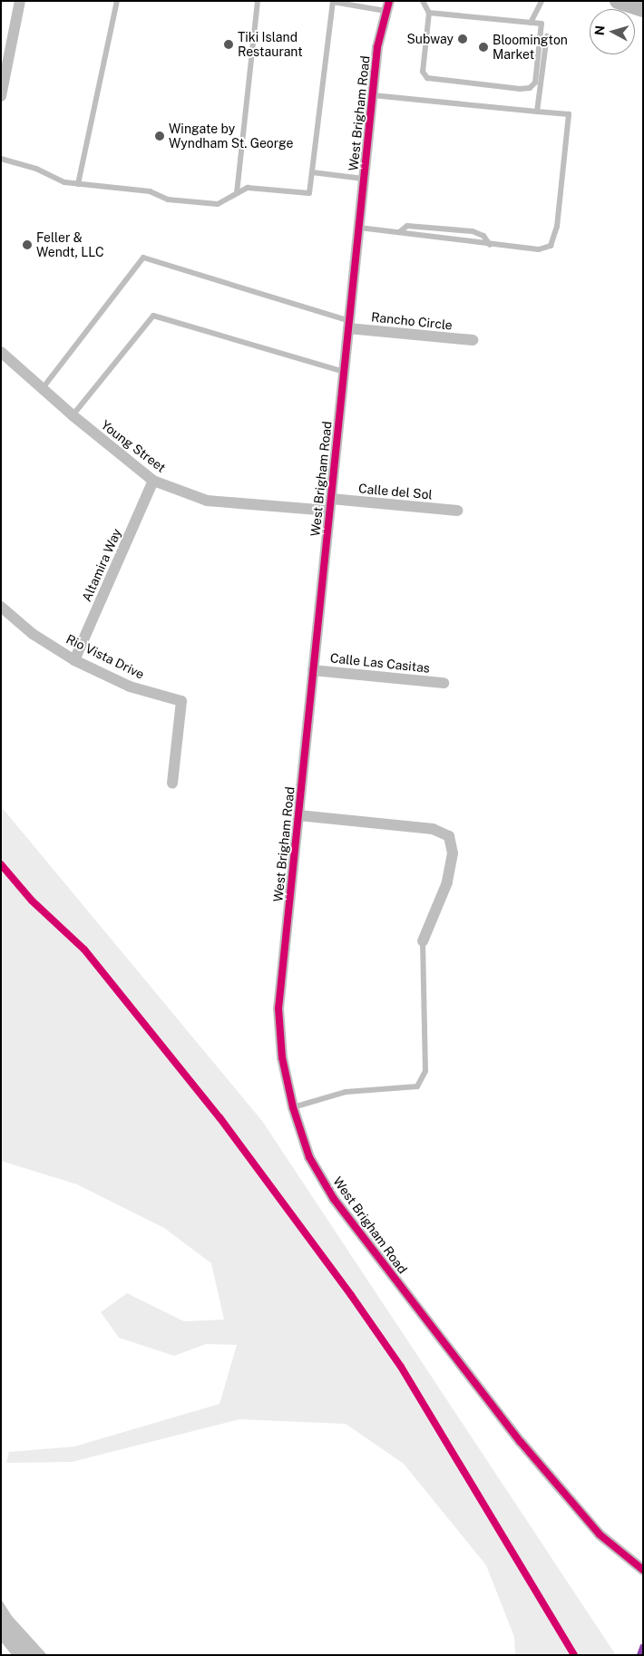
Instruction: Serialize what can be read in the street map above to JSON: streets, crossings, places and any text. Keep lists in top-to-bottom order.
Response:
{
  "streets": {
    "street": [
      "West Brigham Road",
      "Rancho Circle",
      "Young Street",
      "Calle del Sol",
      "Altamira Way",
      "Rio Vista Drive",
      "Calle Las Casitas"
    ]
  },
  "crossings": [
    ["West Brigham Road", "Rancho Circle"],
    ["West Brigham Road", "Young Street"],
    ["West Brigham Road", "Calle del Sol"],
    ["West Brigham Road", "Calle Las Casitas"],
    ["Young Street", "Calle del Sol"],
    ["Young Street", "Altamira Way"],
    ["Altamira Way", "Rio Vista Drive"]
  ],
  "places": [
    "Subway",
    "Tiki Island Restaurant",
    "Bloomington Market",
    "Wingate by Wyndham St. George",
    "Feller & Wendt, LLC"
  ],
  "north": "left"
}
